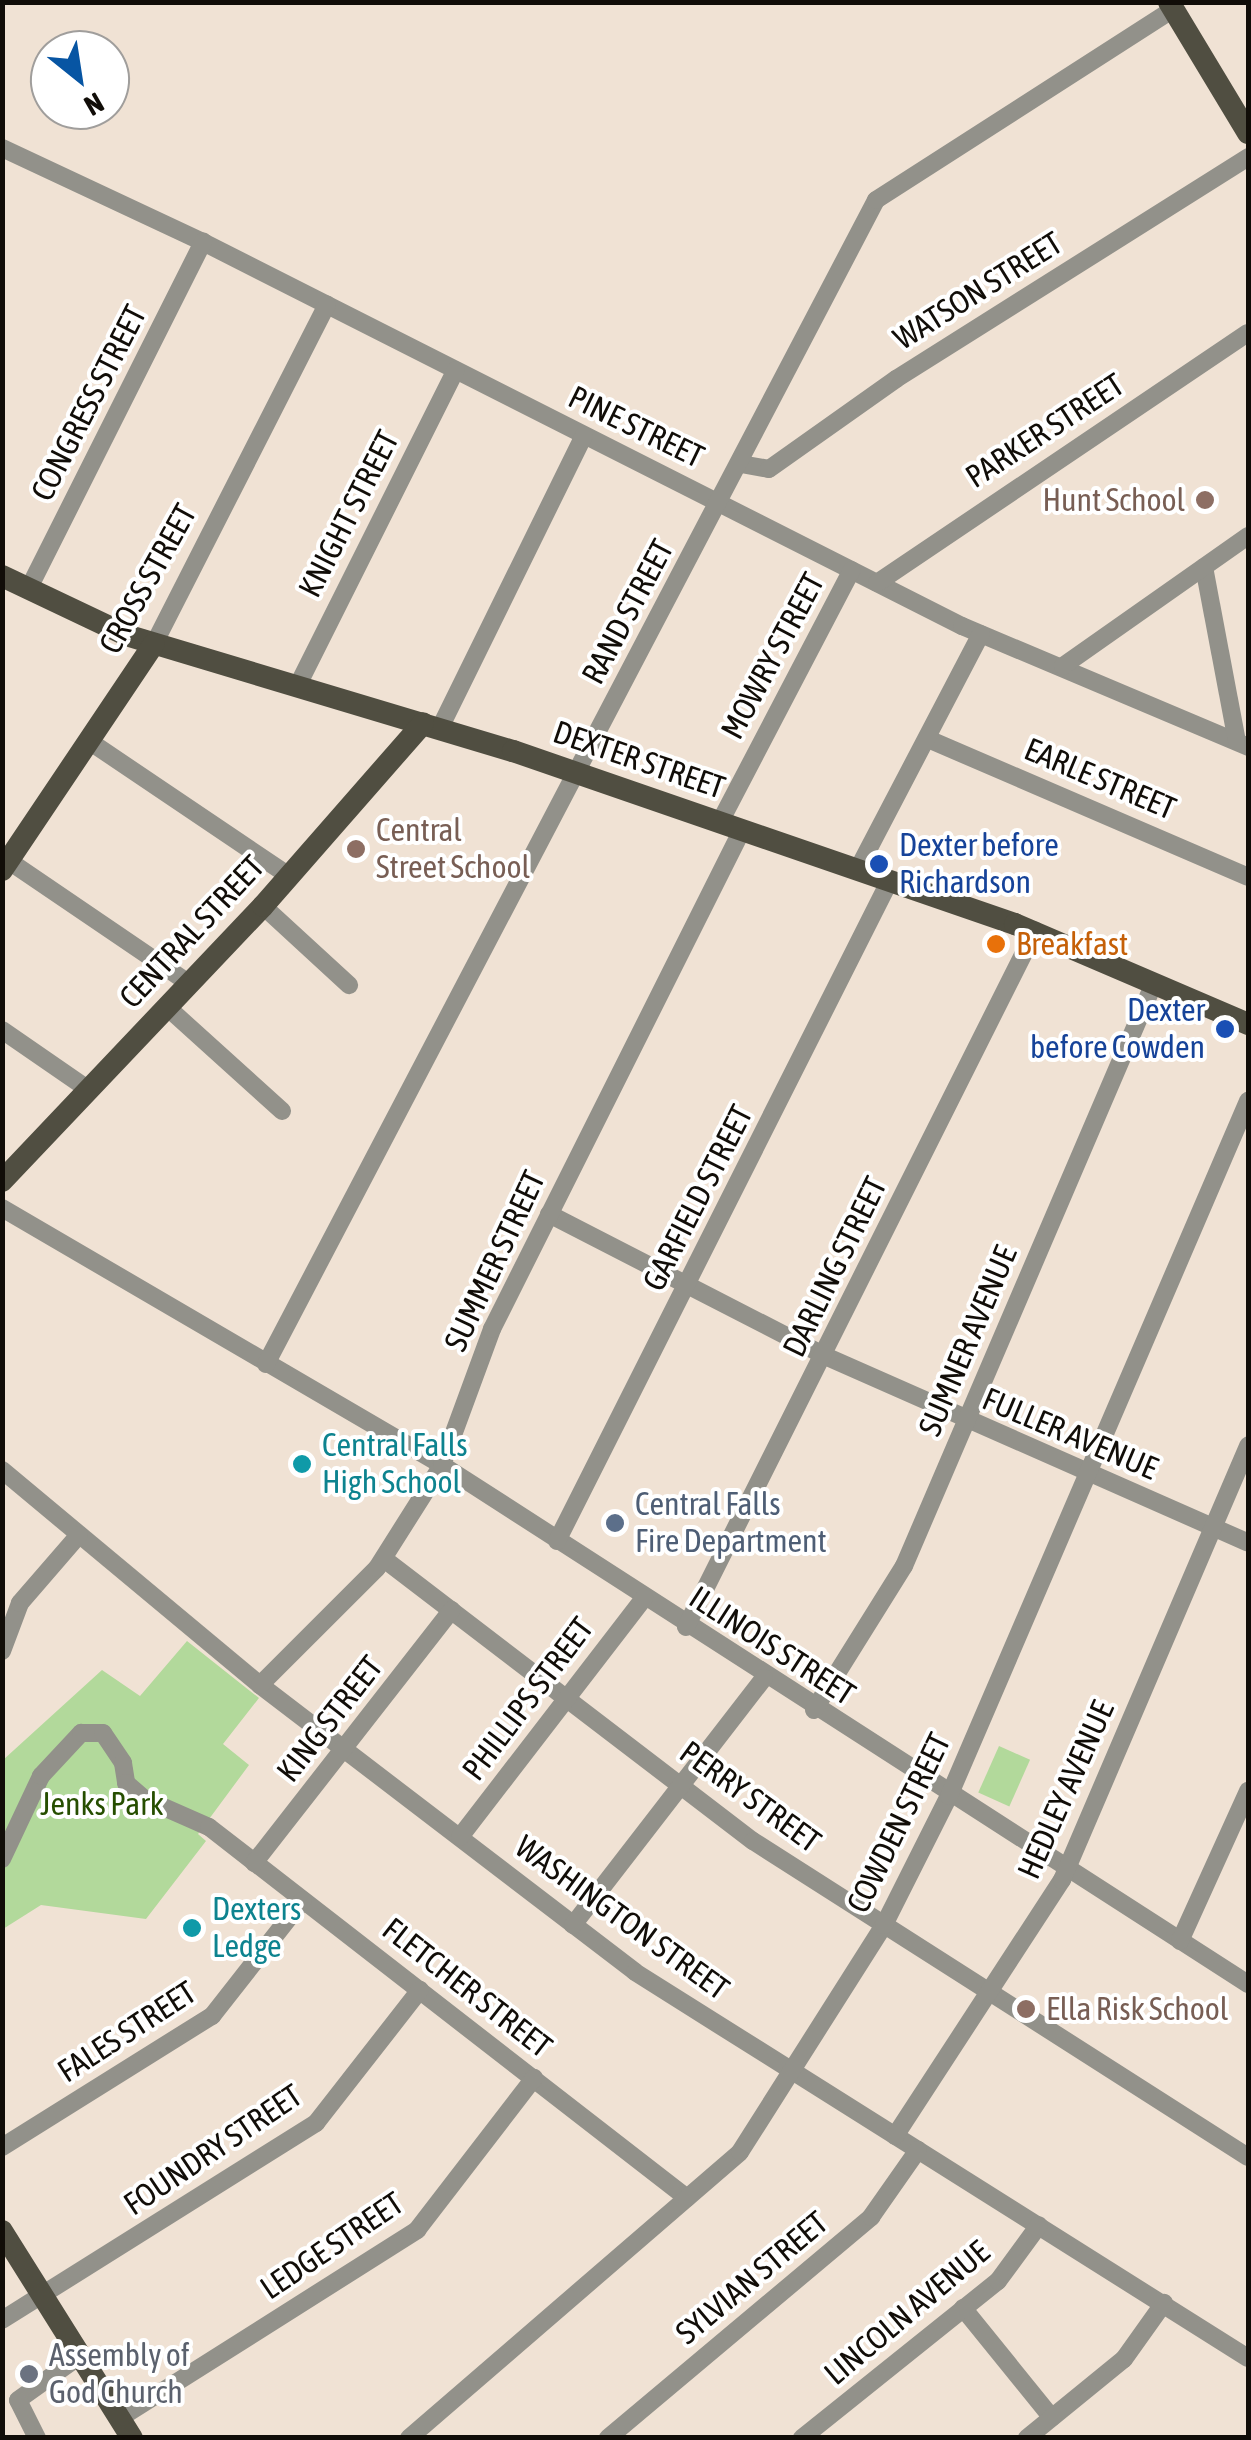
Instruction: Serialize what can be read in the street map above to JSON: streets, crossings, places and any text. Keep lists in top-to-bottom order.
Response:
{
  "streets": {
    "main road": ["CROSS STREET", "DEXTER STREET", "CENTRAL STREET"],
    "street": [
      "WATSON STREET",
      "CONGRESS STREET",
      "PINE STREET",
      "PARKER STREET",
      "KNIGHT STREET",
      "RAND STREET",
      "MOWRY STREET",
      "EARLE STREET",
      "GARFIELD STREET",
      "SUMMER STREET",
      "DARLING STREET",
      "SUMNER AVENUE",
      "FULLER AVENUE",
      "ILLINOIS STREET",
      "PHILLIPS STREET",
      "KING STREET",
      "HEDLEY AVENUE",
      "PERRY STREET",
      "COWDEN STREET",
      "WASHINGTON STREET",
      "FLETCHER STREET",
      "FALES STREET",
      "FOUNDRY STREET",
      "LEDGE STREET",
      "SYLVIAN STREET",
      "LINCOLN AVENUE"
    ]
  },
  "crossings": [
    ["WATSON STREET", "RAND STREET"],
    ["CONGRESS STREET", "PINE STREET"],
    ["CONGRESS STREET", "DEXTER STREET"],
    ["PINE STREET", "PARKER STREET"],
    ["PINE STREET", "KNIGHT STREET"],
    ["PINE STREET", "CROSS STREET"],
    ["PINE STREET", "RAND STREET"],
    ["PINE STREET", "MOWRY STREET"],
    ["PINE STREET", "CENTRAL STREET"],
    ["KNIGHT STREET", "DEXTER STREET"],
    ["CROSS STREET", "DEXTER STREET"],
    ["RAND STREET", "DEXTER STREET"],
    ["RAND STREET", "ILLINOIS STREET"],
    ["MOWRY STREET", "DEXTER STREET"],
    ["MOWRY STREET", "SUMMER STREET"],
    ["DEXTER STREET", "CENTRAL STREET"],
    ["DEXTER STREET", "GARFIELD STREET"],
    ["DEXTER STREET", "SUMMER STREET"],
    ["DEXTER STREET", "DARLING STREET"],
    ["DEXTER STREET", "SUMNER AVENUE"],
    ["GARFIELD STREET", "FULLER AVENUE"],
    ["GARFIELD STREET", "ILLINOIS STREET"],
    ["SUMMER STREET", "FULLER AVENUE"],
    ["SUMMER STREET", "ILLINOIS STREET"],
    ["SUMMER STREET", "PERRY STREET"],
    ["SUMMER STREET", "WASHINGTON STREET"],
    ["DARLING STREET", "FULLER AVENUE"],
    ["DARLING STREET", "ILLINOIS STREET"],
    ["SUMNER AVENUE", "FULLER AVENUE"],
    ["SUMNER AVENUE", "ILLINOIS STREET"],
    ["FULLER AVENUE", "HEDLEY AVENUE"],
    ["FULLER AVENUE", "COWDEN STREET"],
    ["ILLINOIS STREET", "PHILLIPS STREET"],
    ["ILLINOIS STREET", "HEDLEY AVENUE"],
    ["ILLINOIS STREET", "COWDEN STREET"],
    ["PHILLIPS STREET", "PERRY STREET"],
    ["PHILLIPS STREET", "WASHINGTON STREET"],
    ["KING STREET", "PERRY STREET"],
    ["KING STREET", "WASHINGTON STREET"],
    ["KING STREET", "FLETCHER STREET"],
    ["HEDLEY AVENUE", "PERRY STREET"],
    ["HEDLEY AVENUE", "WASHINGTON STREET"],
    ["PERRY STREET", "COWDEN STREET"],
    ["COWDEN STREET", "WASHINGTON STREET"],
    ["COWDEN STREET", "FLETCHER STREET"],
    ["WASHINGTON STREET", "SYLVIAN STREET"],
    ["WASHINGTON STREET", "LINCOLN AVENUE"],
    ["FLETCHER STREET", "FALES STREET"],
    ["FLETCHER STREET", "FOUNDRY STREET"],
    ["FLETCHER STREET", "LEDGE STREET"]
  ],
  "parks": ["Jenks Park"],
  "places": [
    "Hunt School",
    "Central Street School",
    "Dexter before Richardson",
    "Breakfast",
    "Dexter before Cowden",
    "Central Falls High School",
    "Central Falls Fire Department",
    "Dexters Ledge",
    "Ella Risk School",
    "Assembly of God Church"
  ],
  "north": "bottom right"
}
